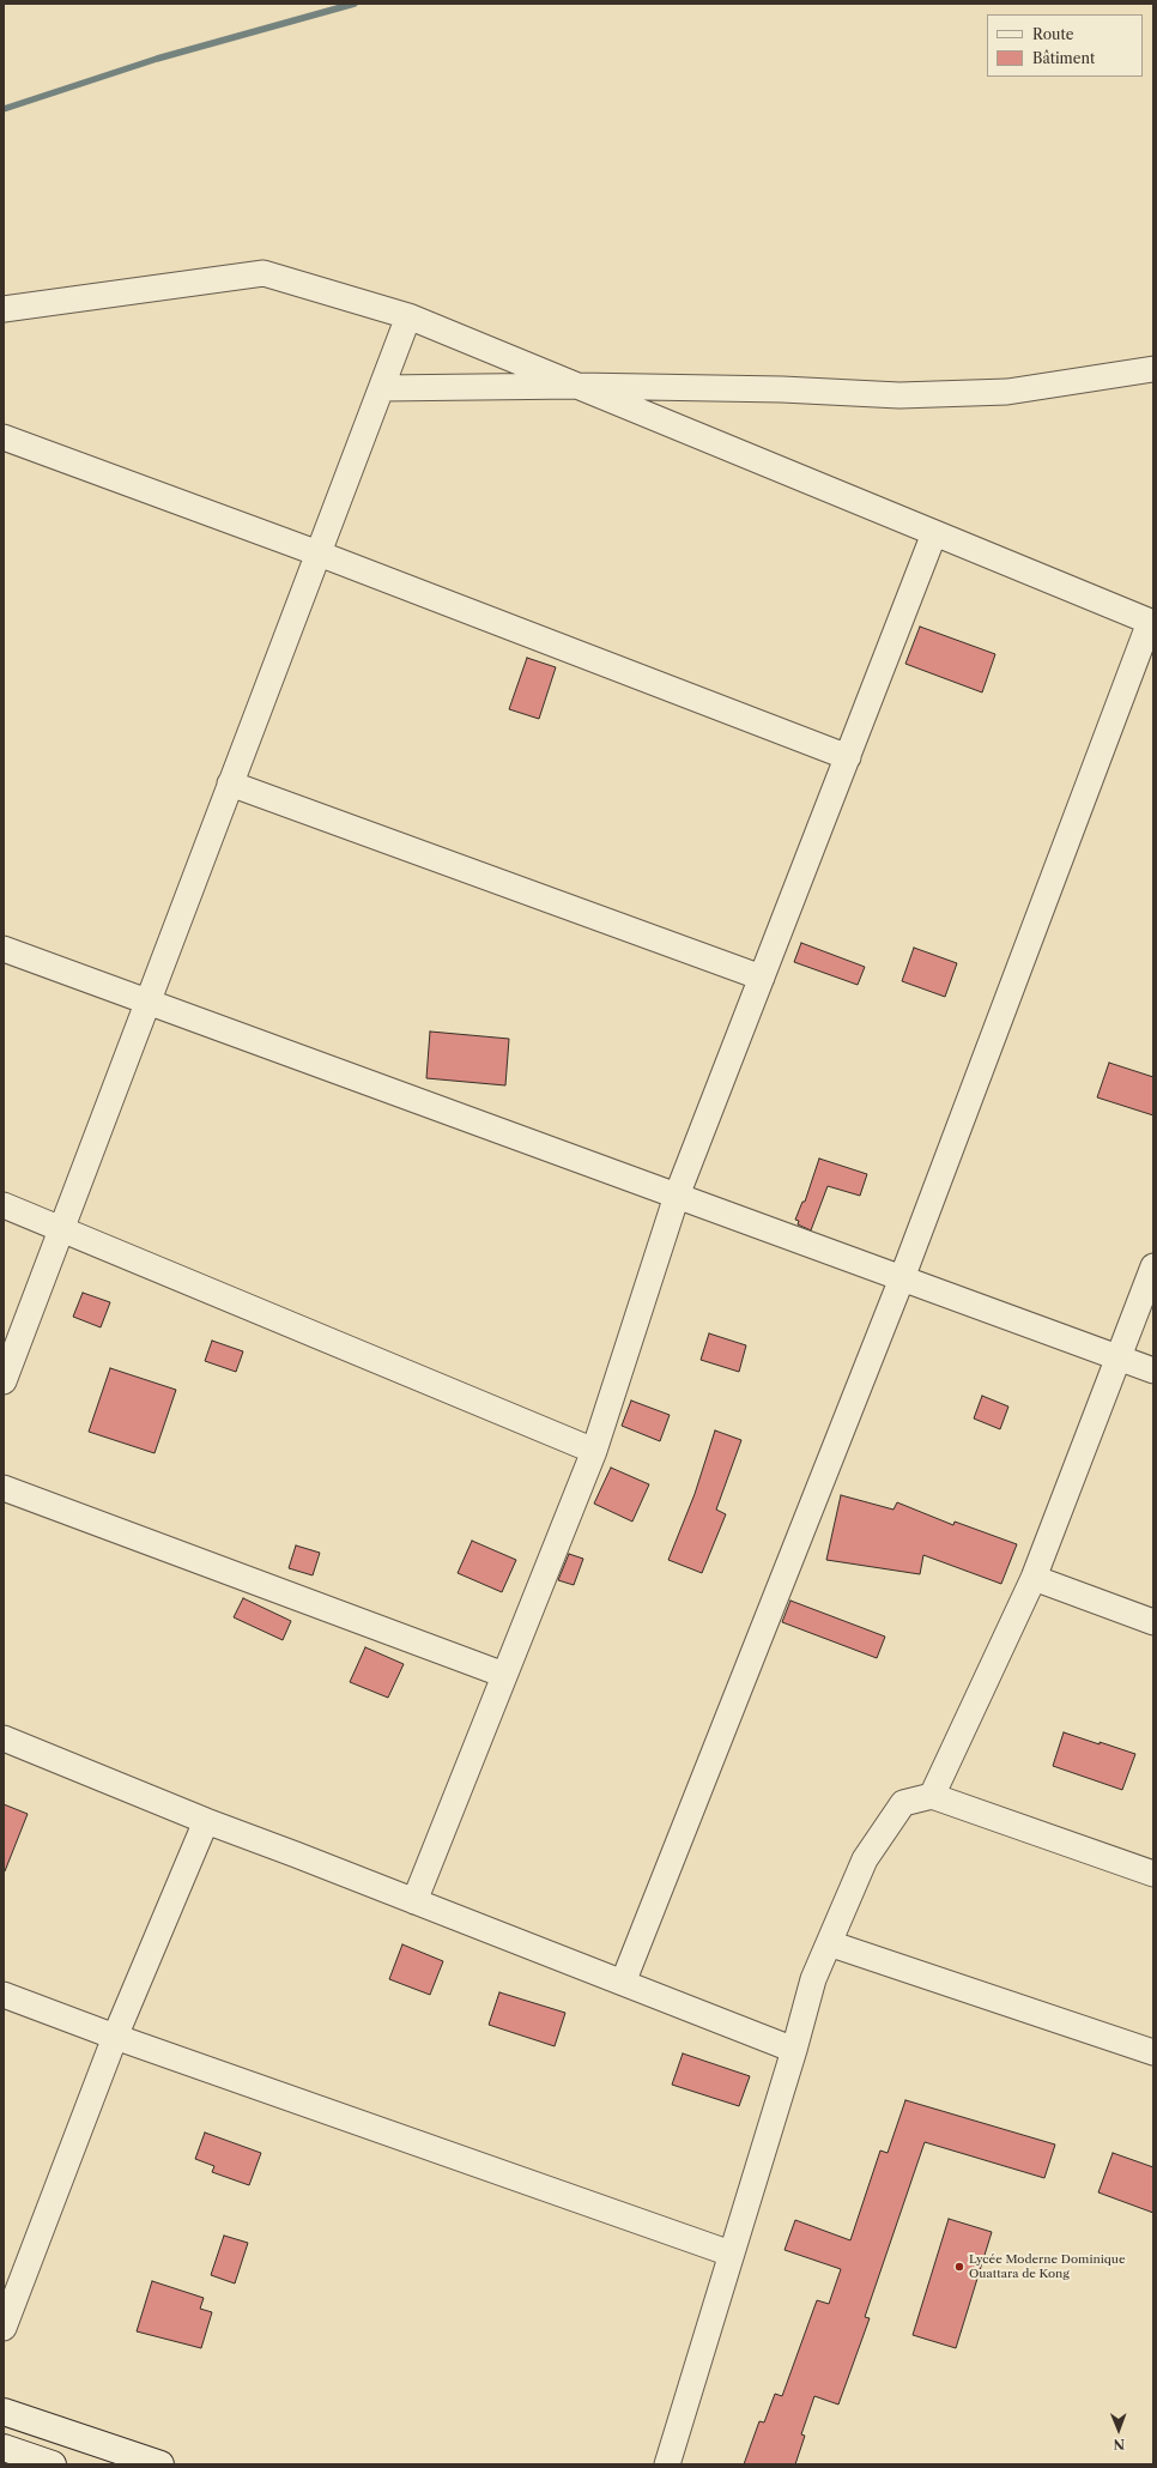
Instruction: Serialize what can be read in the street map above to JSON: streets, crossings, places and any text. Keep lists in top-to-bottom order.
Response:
{
  "places": ["Lycée Moderne Dominique Ouattara de Kong"],
  "legend": ["Route", "Bâtiment"],
  "north": "bottom"
}
